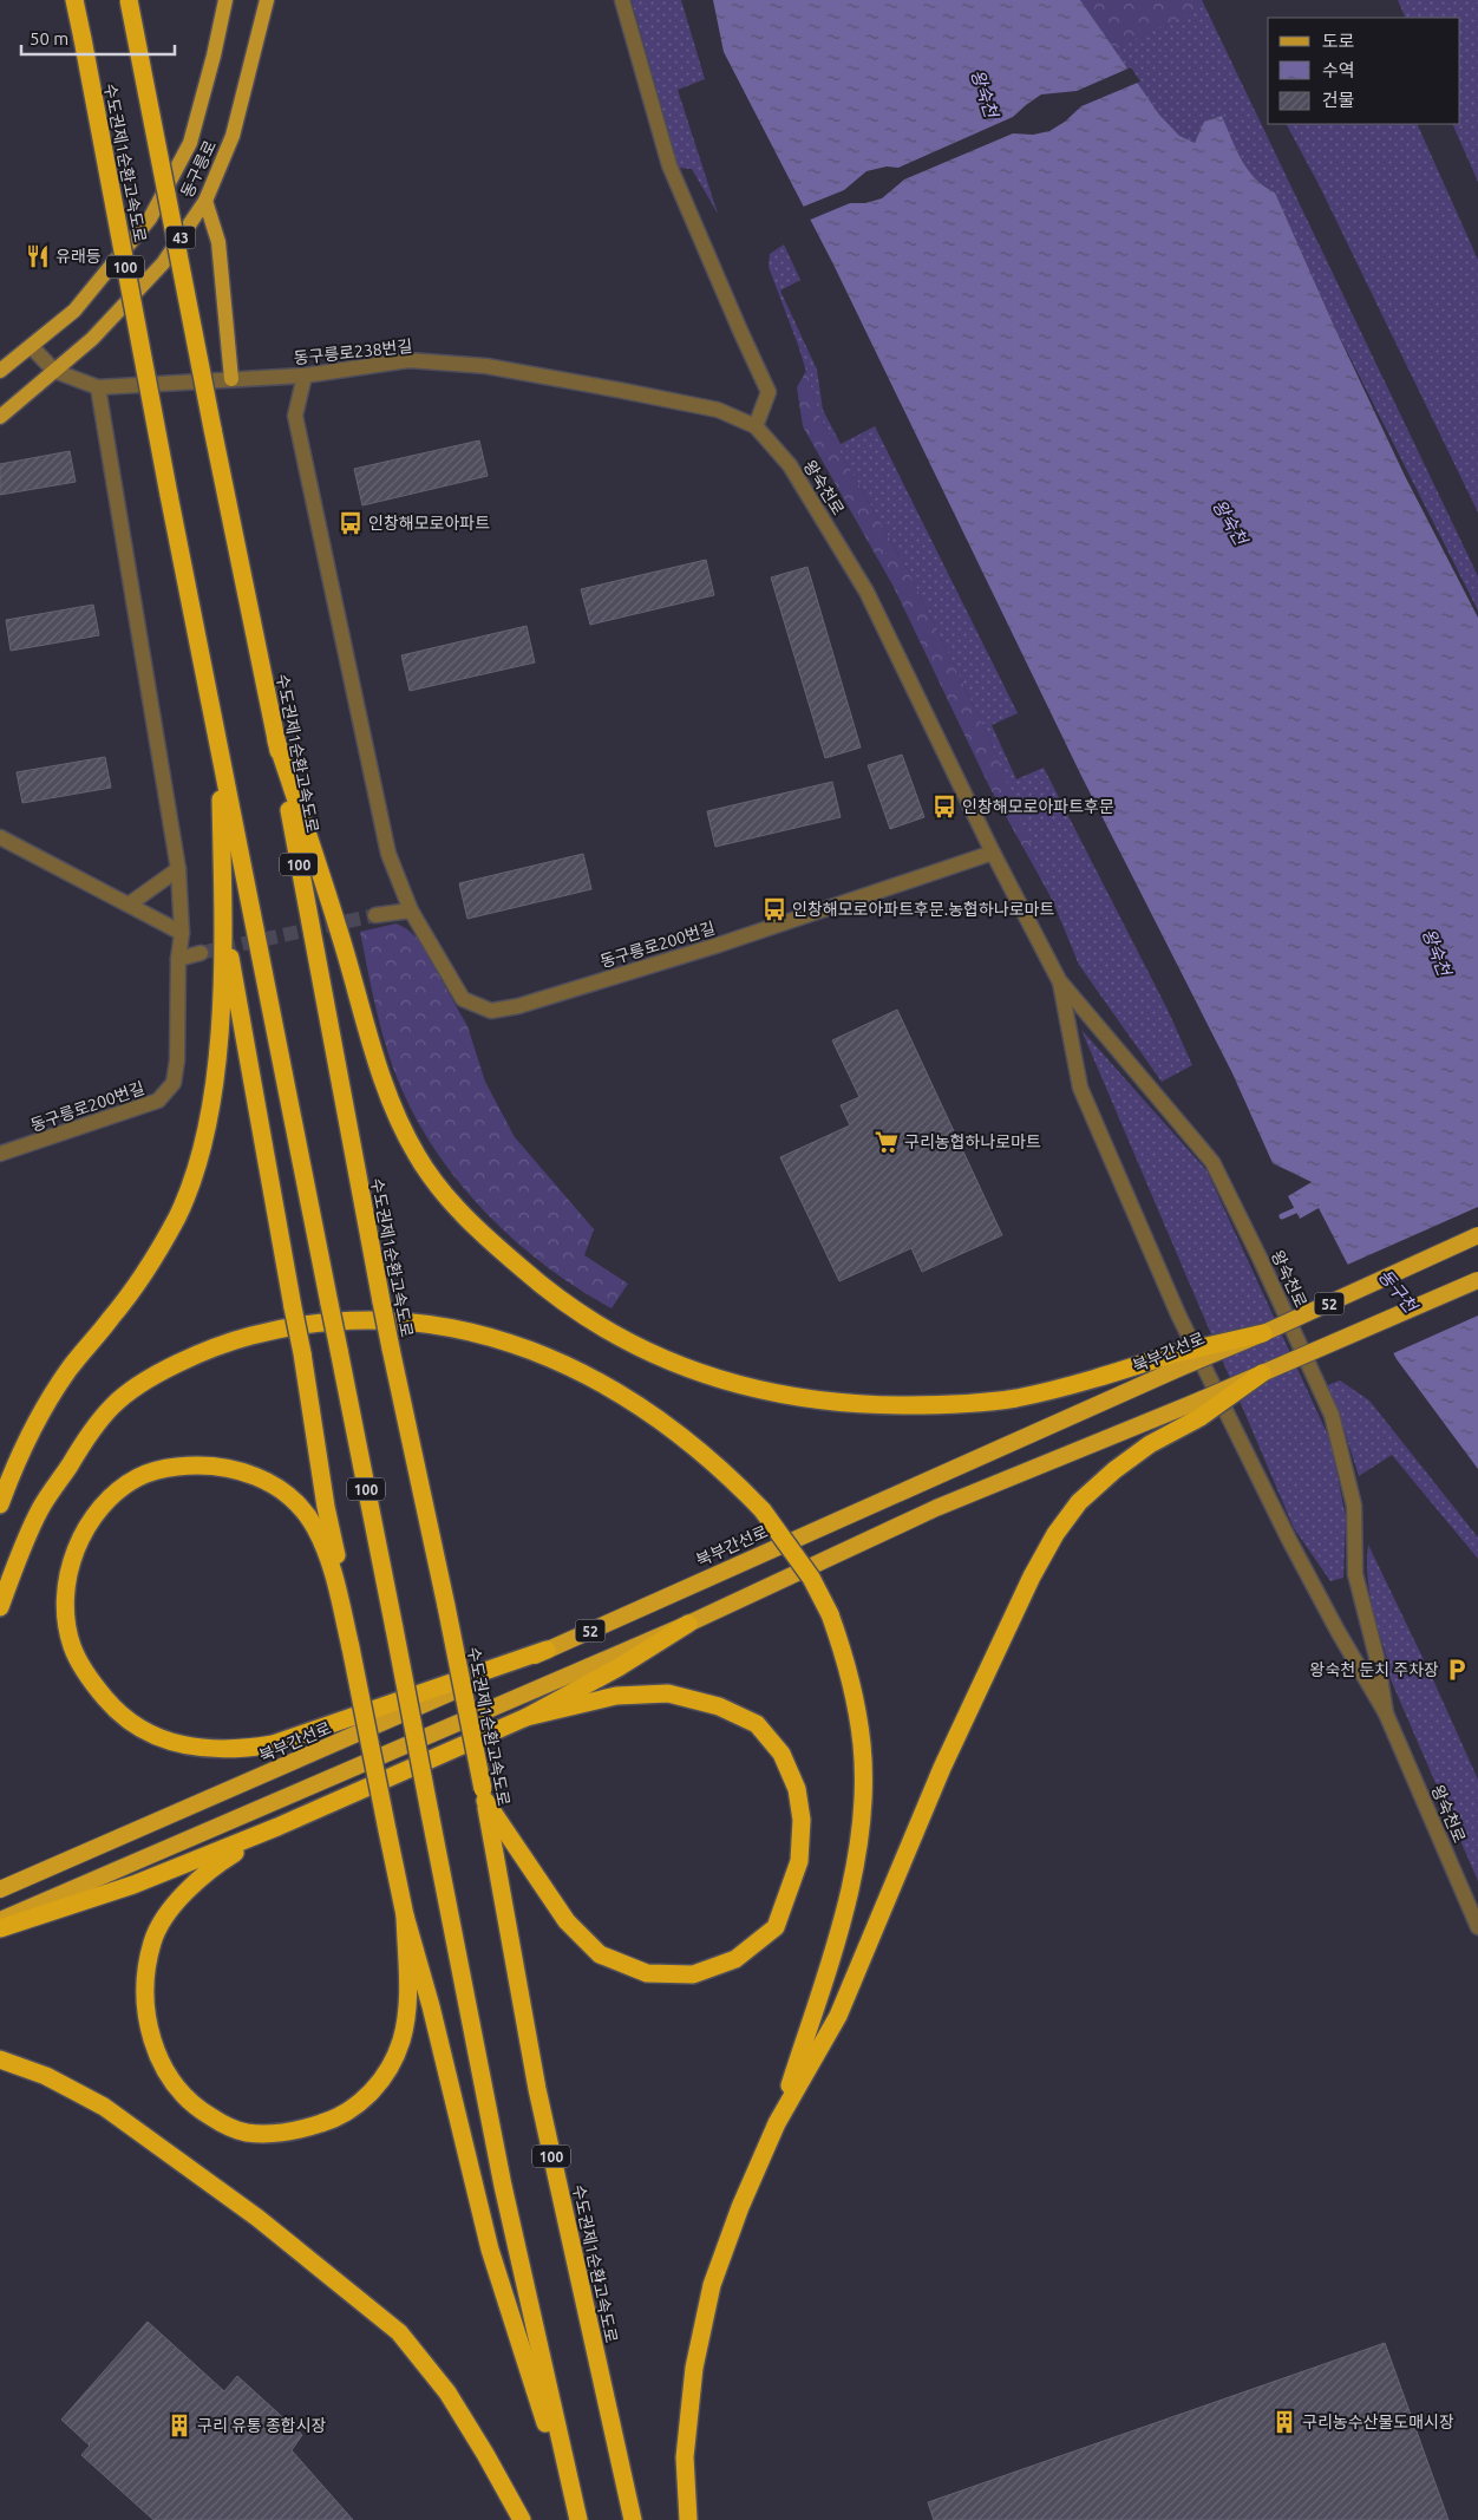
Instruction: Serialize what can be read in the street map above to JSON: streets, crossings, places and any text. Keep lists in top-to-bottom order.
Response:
{
  "streets": {
    "highway": [
      "수도권제1순환고속도로",
      "100",
      "52",
      "북부간선로"
    ],
    "main road": ["동구릉로", "43"],
    "street": ["동구릉로238번길", "왕숙천로", "동구릉로200번길"]
  },
  "crossings": [
    ["동구릉로", "동구릉로238번길"],
    ["동구릉로238번길", "왕숙천로"],
    ["동구릉로238번길", "동구릉로200번길"],
    ["왕숙천로", "동구릉로200번길"]
  ],
  "water": ["왕숙천", "동구천"],
  "places": {
    "restaurant": ["유래등"],
    "bus stop": ["인창해모로아파트", "인창해모로아파트후문", "인창해모로아파트후문.농협하나로마트"],
    "supermarket": ["구리농협하나로마트"],
    "parking": ["왕숙천 둔치 주차장"],
    "building": ["구리농수산물도매시장", "구리 유통 종합시장"]
  },
  "legend": ["도로", "수역", "건물"],
  "scale_bar": "50 m"
}
